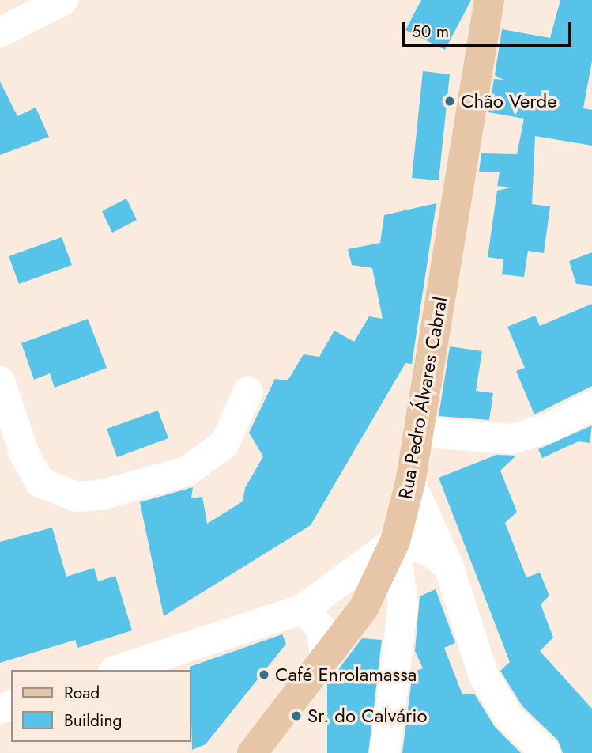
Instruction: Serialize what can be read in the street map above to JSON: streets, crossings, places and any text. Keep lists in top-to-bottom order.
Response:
{
  "streets": {
    "main road": ["Rua Pedro Álvares Cabral"]
  },
  "places": ["Chão Verde", "Café Enrolamassa", "Sr. do Calvário"],
  "legend": ["Road", "Building"],
  "scale_bar": "50 m"
}
